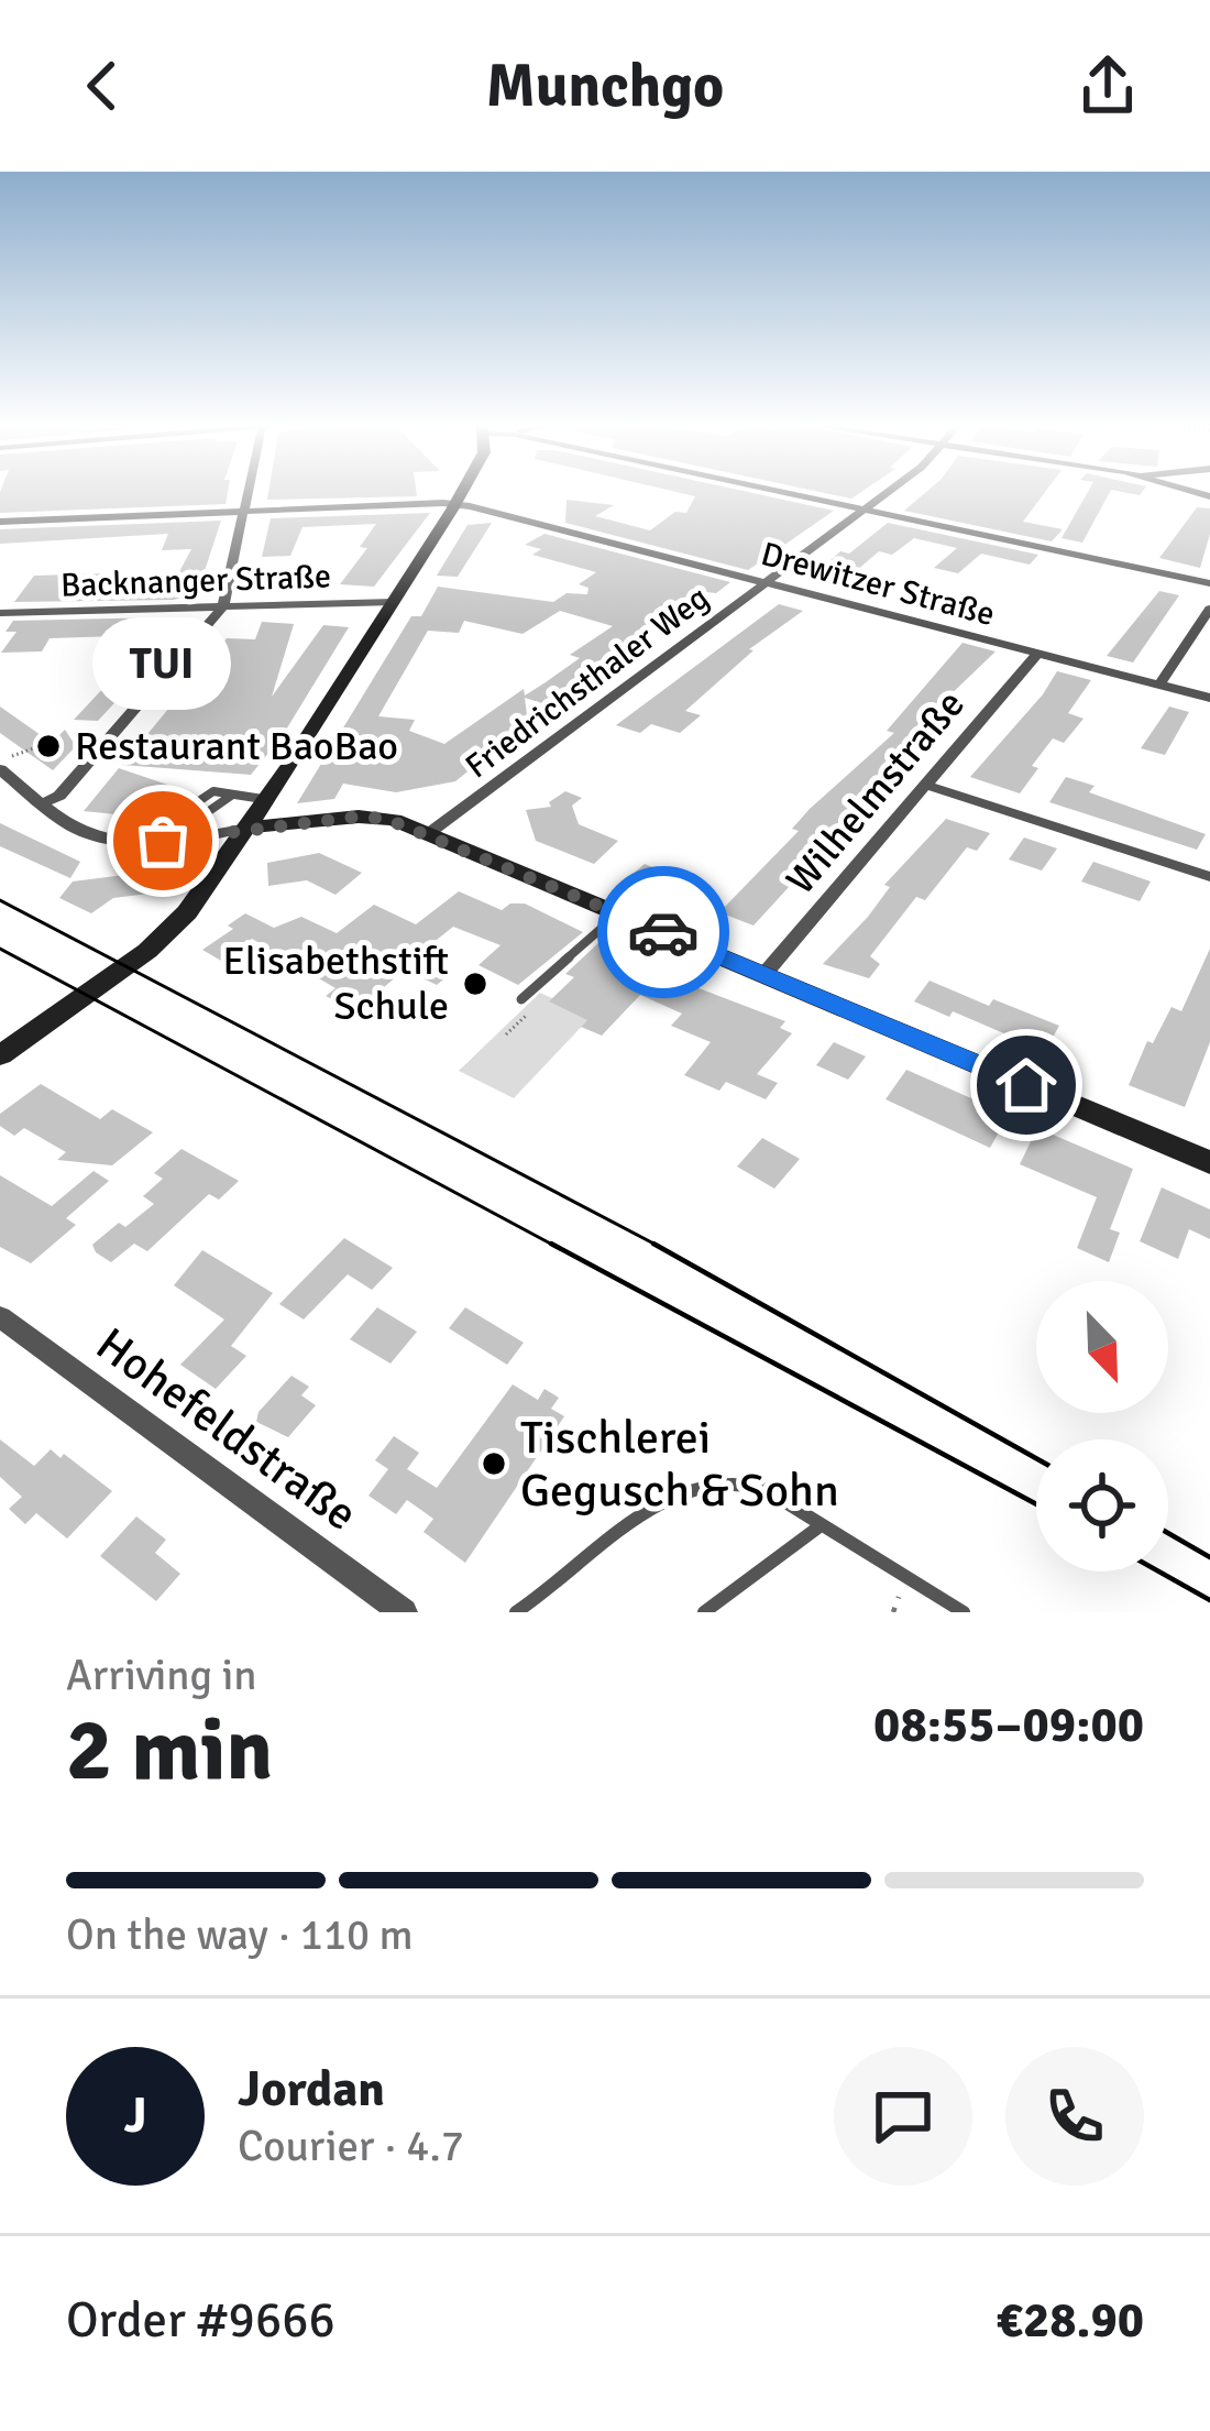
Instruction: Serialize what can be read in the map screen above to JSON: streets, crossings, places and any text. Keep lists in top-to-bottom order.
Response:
{
  "streets": {
    "street": [
      "Backnanger Straße",
      "Drewitzer Straße",
      "Friedrichsthaler Weg",
      "Wilhelmstraße",
      "Hohefeldstraße"
    ]
  },
  "crossings": [
    ["Drewitzer Straße", "Friedrichsthaler Weg"],
    ["Drewitzer Straße", "Wilhelmstraße"]
  ],
  "places": [
    "Restaurant BaoBao",
    "TUI",
    "Elisabethstift Schule",
    "Tischlerei Gegusch & Sohn"
  ],
  "north": "bottom right",
  "page": {
    "header": "Munchgo",
    "bubble": "TUI",
    "heading": ["2 min", "Arriving in", "08:55–09:00"],
    "panel": [
      "Jordan",
      "Courier · 4.7",
      "Order #9666",
      "€28.90"
    ],
    "bar": "On the way · 110 m",
    "round": "J"
  }
}
